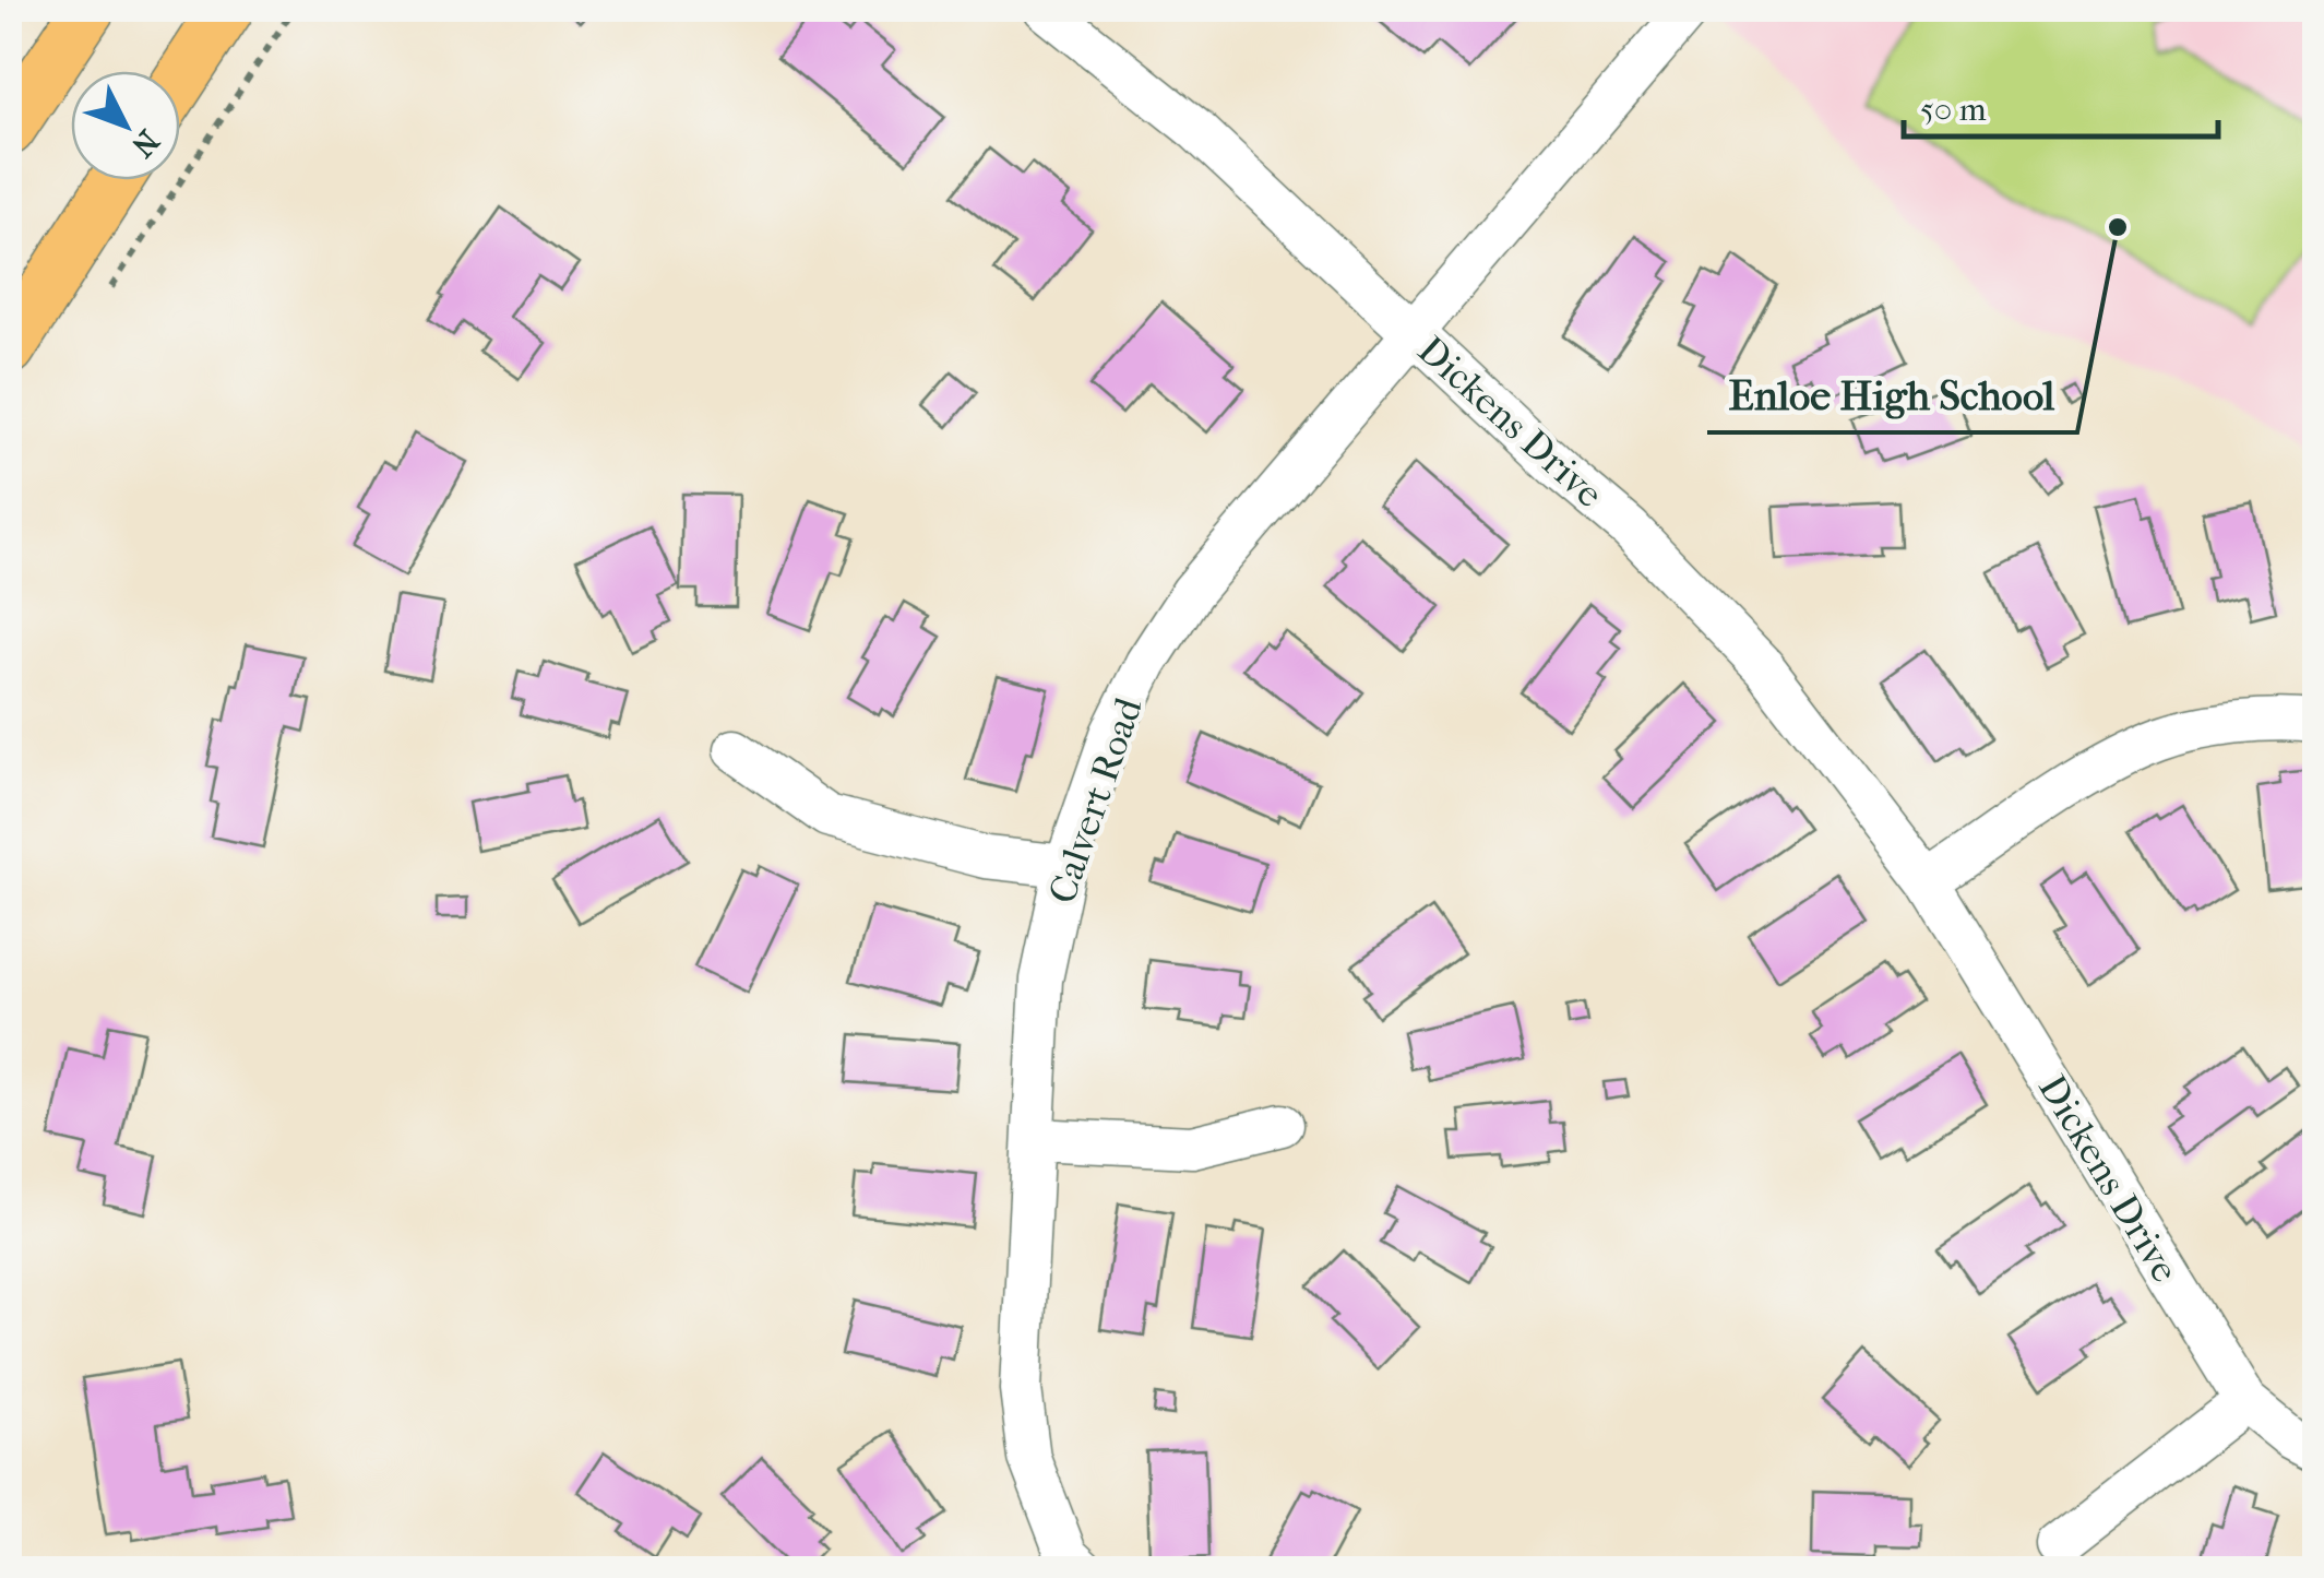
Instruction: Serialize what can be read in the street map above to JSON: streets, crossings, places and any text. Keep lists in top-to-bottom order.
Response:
{
  "streets": {
    "street": ["Dickens Drive", "Calvert Road"]
  },
  "crossings": [
    ["Dickens Drive", "Calvert Road"]
  ],
  "places": ["Enloe High School"],
  "scale_bar": "50 m",
  "north": "bottom right"
}
